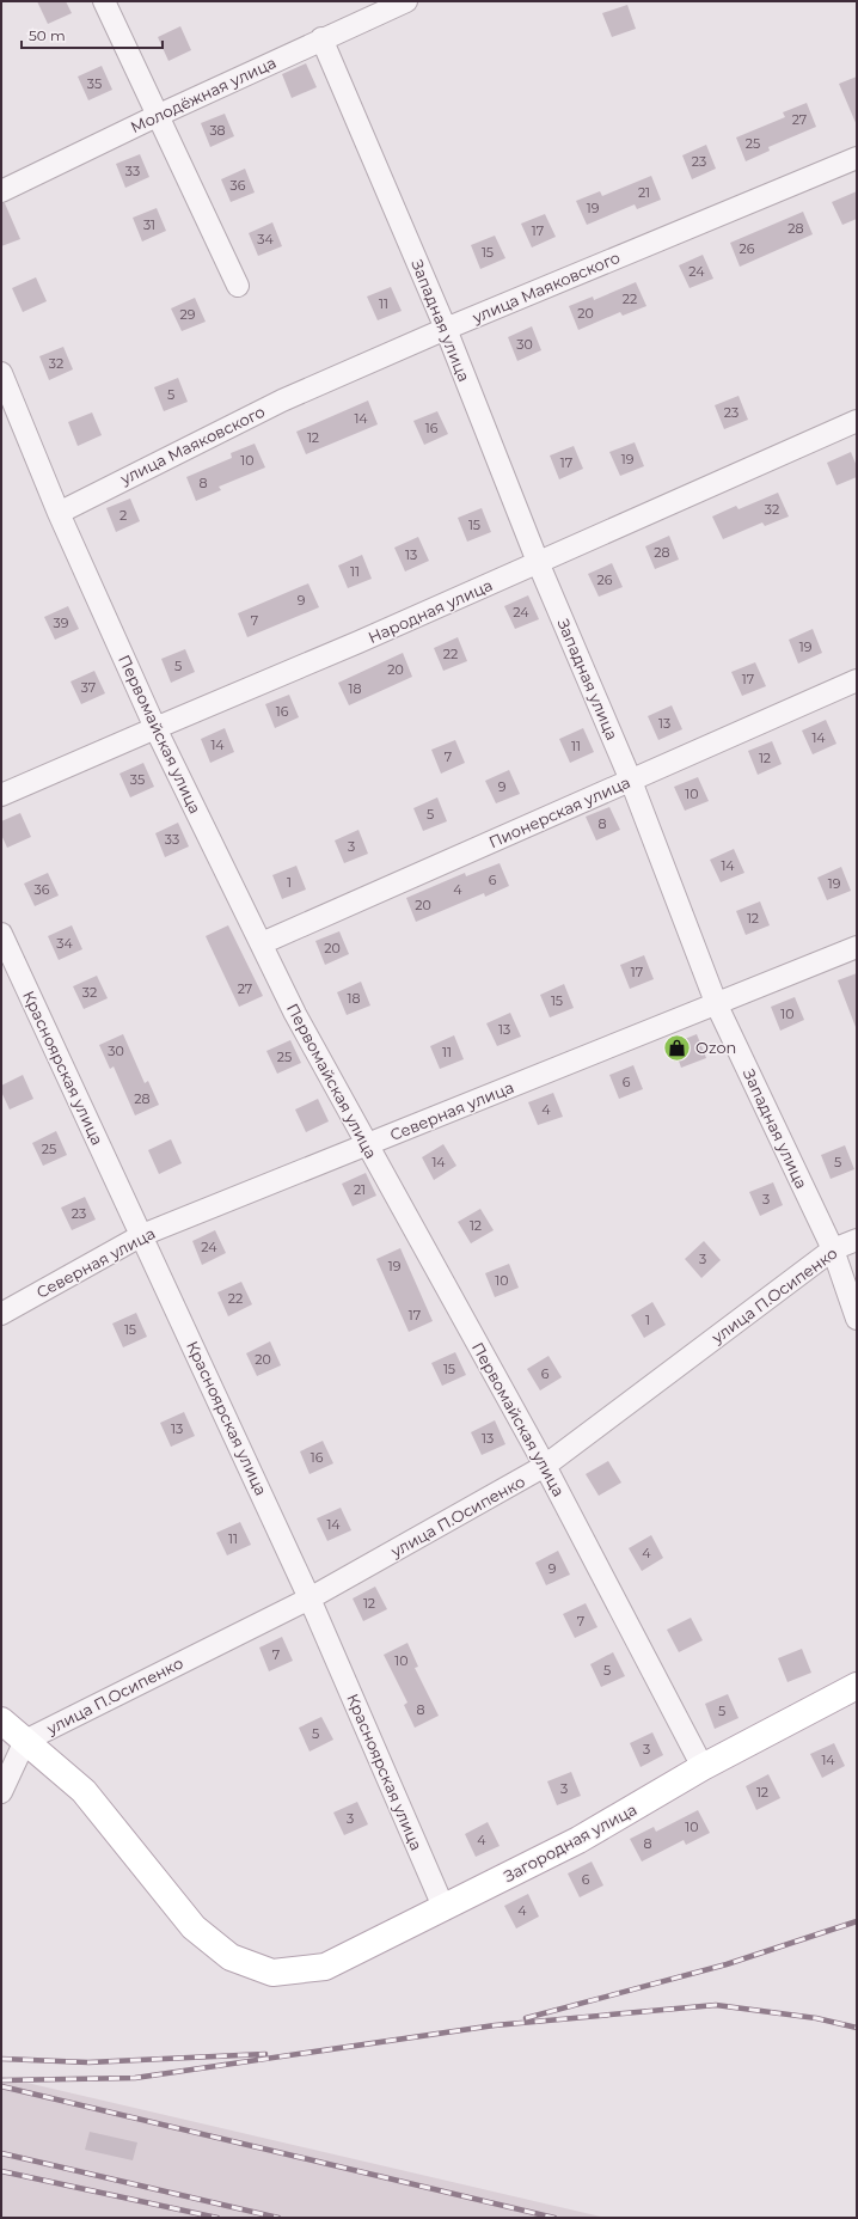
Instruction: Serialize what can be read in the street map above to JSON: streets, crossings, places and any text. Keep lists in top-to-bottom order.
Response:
{
  "streets": {
    "main road": ["Загородная улица"],
    "street": [
      "Молодёжная улица",
      "улица Маяковского",
      "Западная улица",
      "Народная улица",
      "Первомайская улица",
      "Пионерская улица",
      "Красноярская улица",
      "Северная улица",
      "улица П.Осипенко"
    ]
  },
  "crossings": [
    ["Молодёжная улица", "Западная улица"],
    ["улица Маяковского", "Западная улица"],
    ["улица Маяковского", "Первомайская улица"],
    ["Западная улица", "Народная улица"],
    ["Западная улица", "Пионерская улица"],
    ["Западная улица", "Северная улица"],
    ["Западная улица", "улица П.Осипенко"],
    ["Народная улица", "Первомайская улица"],
    ["Первомайская улица", "Пионерская улица"],
    ["Первомайская улица", "Северная улица"],
    ["Первомайская улица", "улица П.Осипенко"],
    ["Первомайская улица", "Загородная улица"],
    ["Красноярская улица", "Северная улица"],
    ["Красноярская улица", "улица П.Осипенко"],
    ["Красноярская улица", "Загородная улица"],
    ["улица П.Осипенко", "Загородная улица"]
  ],
  "places": {
    "shop": ["Ozon"]
  },
  "house_numbers": [
    "35",
    "27",
    "38",
    "25",
    "23",
    "33",
    "36",
    "21",
    "19",
    "31",
    "28",
    "17",
    "34",
    "26",
    "15",
    "24",
    "22",
    "11",
    "20",
    "29",
    "30",
    "32",
    "5",
    "23",
    "14",
    "16",
    "12",
    "19",
    "10",
    "17",
    "8",
    "32",
    "2",
    "15",
    "28",
    "13",
    "11",
    "26",
    "9",
    "24",
    "7",
    "39",
    "19",
    "22",
    "5",
    "20",
    "17",
    "37",
    "18",
    "16",
    "13",
    "14",
    "14",
    "11",
    "7",
    "12",
    "35",
    "9",
    "10",
    "5",
    "8",
    "33",
    "3",
    "14",
    "6",
    "1",
    "19",
    "36",
    "4",
    "20",
    "12",
    "34",
    "20",
    "17",
    "27",
    "32",
    "18",
    "15",
    "10",
    "13",
    "30",
    "11",
    "25",
    "6",
    "28",
    "4",
    "25",
    "14",
    "5",
    "21",
    "3",
    "23",
    "12",
    "24",
    "3",
    "19",
    "10",
    "22",
    "17",
    "1",
    "15",
    "20",
    "15",
    "6",
    "13",
    "13",
    "16",
    "14",
    "11",
    "4",
    "9",
    "12",
    "7",
    "7",
    "10",
    "5",
    "8",
    "5",
    "5",
    "3",
    "14",
    "3",
    "12",
    "3",
    "10",
    "4",
    "8",
    "6",
    "4"
  ],
  "scale_bar": "50 m"
}
